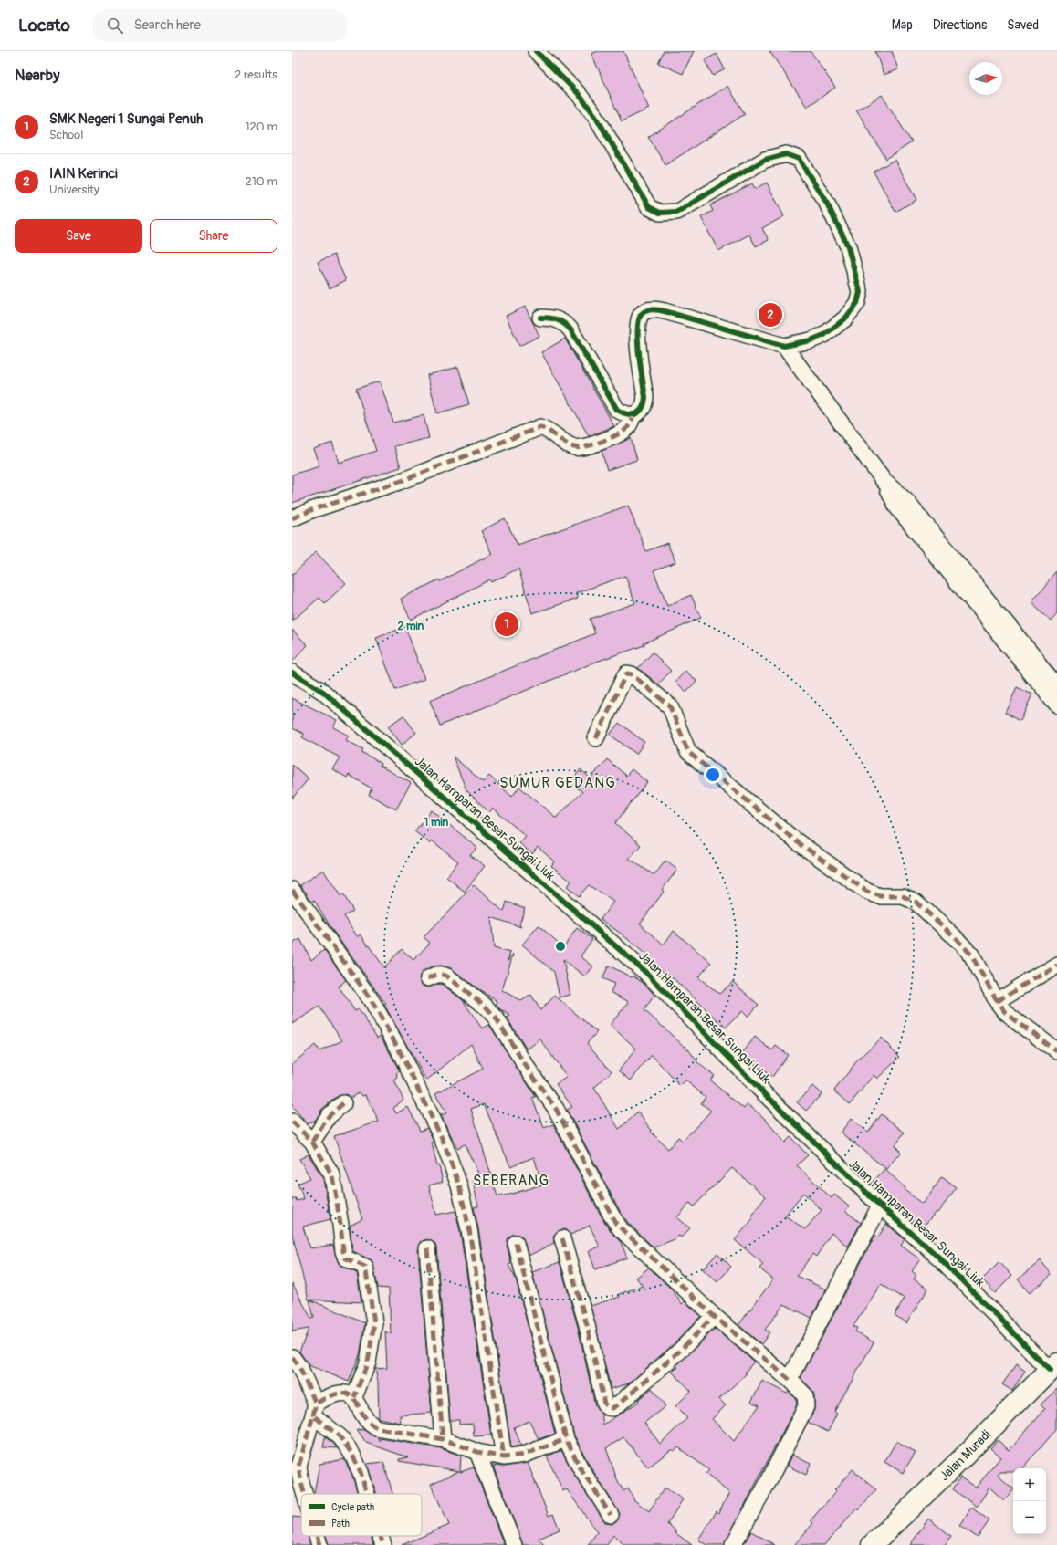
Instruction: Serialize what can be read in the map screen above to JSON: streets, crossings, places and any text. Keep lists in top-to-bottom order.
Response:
{
  "streets": {
    "highway": ["Jalan Muradi"],
    "street": ["Jalan Hamparan Besar Sungai Liuk"]
  },
  "crossings": [
    ["Jalan Hamparan Besar Sungai Liuk", "Jalan Muradi"]
  ],
  "districts": ["SUMUR GEDANG", "SEBERANG"],
  "legend": ["Cycle path", "Path"],
  "north": "right",
  "page": {
    "header": "Locato",
    "search": "Search here",
    "nav": ["Map", "Directions", "Saved"],
    "heading": ["Nearby", "2 results"],
    "list": [
      {
        "mark": "1",
        "name": "SMK Negeri 1 Sungai Penuh",
        "note": "School",
        "value": "120 m"
      },
      {
        "mark": "2",
        "name": "IAIN Kerinci",
        "note": "University",
        "value": "210 m"
      }
    ],
    "buttons": ["Save", "Share"],
    "pins": ["2", "1"],
    "map_buttons": ["+", "−"]
  },
  "rings": ["2 min", "1 min"]
}
